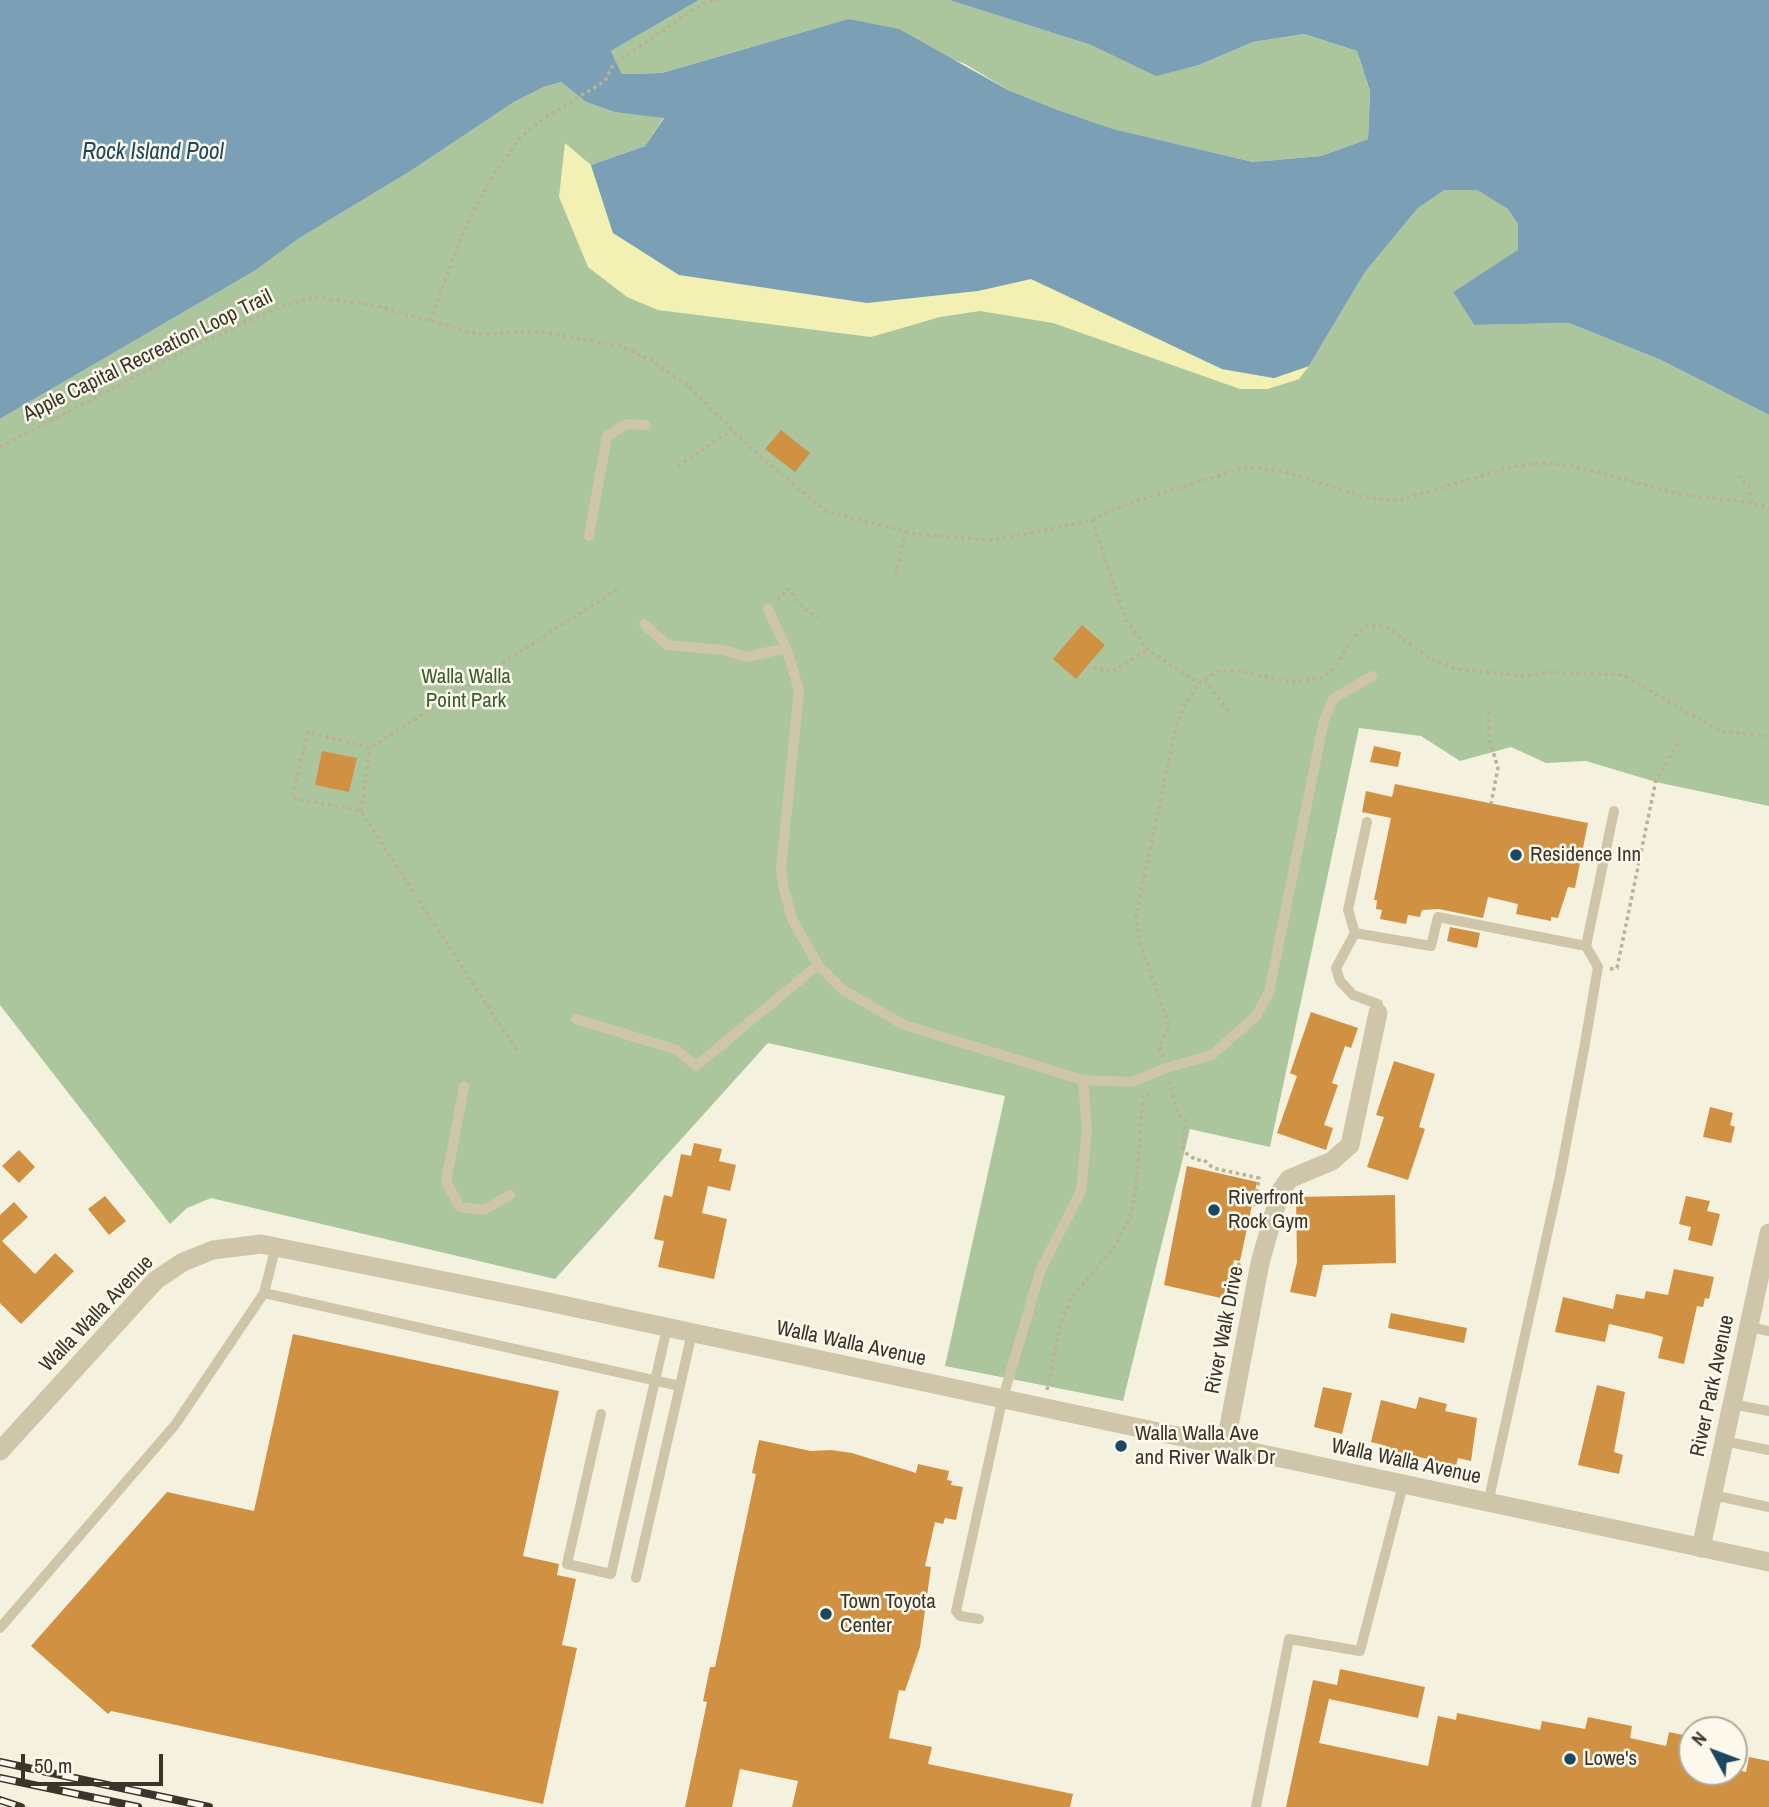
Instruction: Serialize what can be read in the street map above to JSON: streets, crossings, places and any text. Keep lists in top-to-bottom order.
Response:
{
  "streets": {
    "street": ["Walla Walla Avenue", "River Walk Drive", "River Park Avenue"],
    "path": ["Apple Capital Recreation Loop Trail"]
  },
  "crossings": [
    ["Walla Walla Avenue", "River Walk Drive"],
    ["Walla Walla Avenue", "River Park Avenue"]
  ],
  "water": ["Rock Island Pool"],
  "parks": ["Walla Walla Point Park"],
  "places": [
    "Residence Inn",
    "Riverfront Rock Gym",
    "Walla Walla Ave and River Walk Dr",
    "Town Toyota Center",
    "Lowe's"
  ],
  "scale_bar": "50 m",
  "north": "top left"
}
